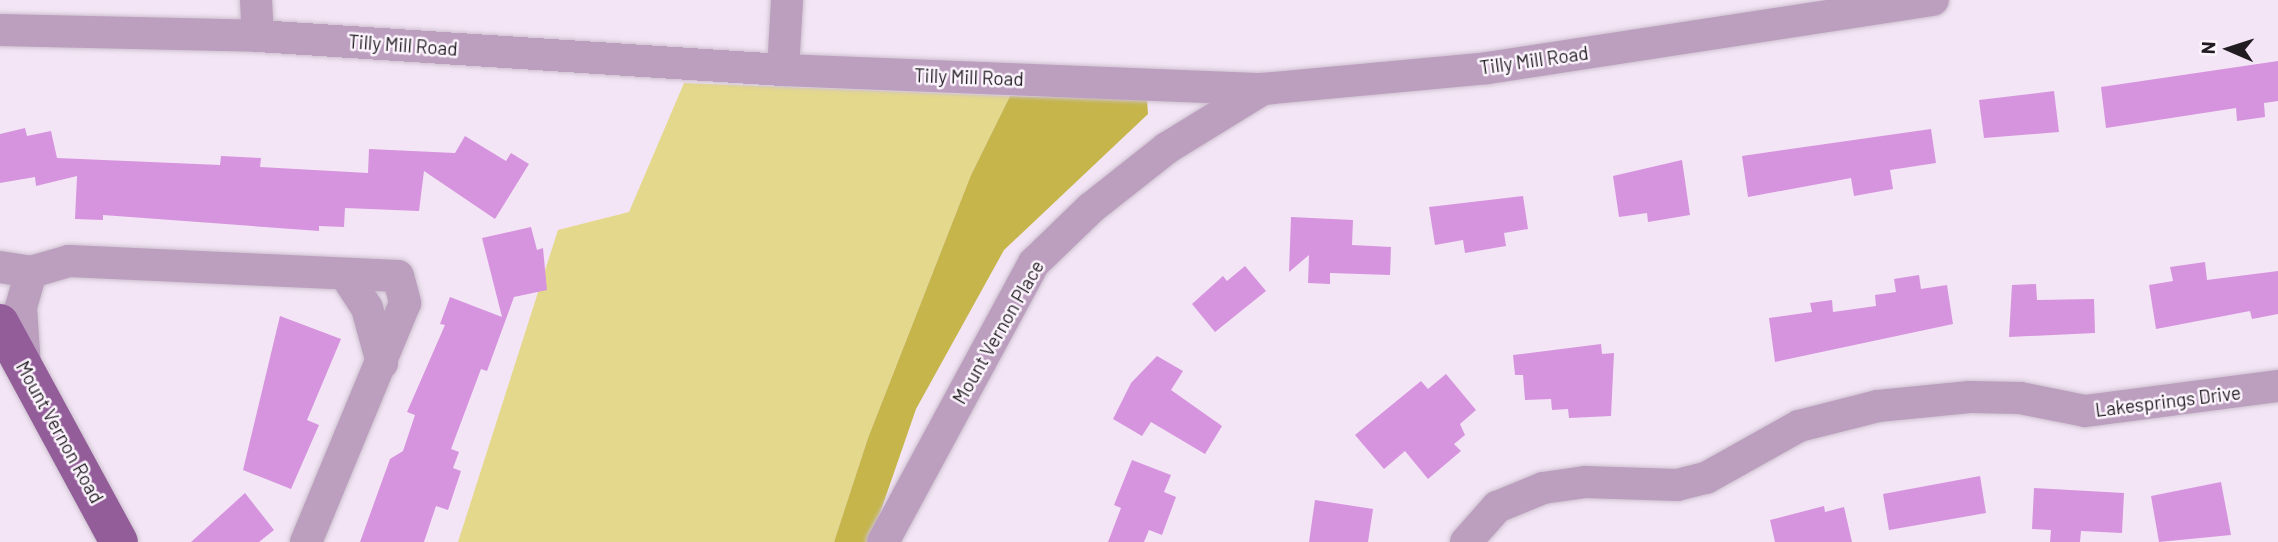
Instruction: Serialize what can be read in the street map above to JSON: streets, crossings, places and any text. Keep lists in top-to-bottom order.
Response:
{
  "streets": {
    "main road": ["Mount Vernon Road"],
    "street": ["Tilly Mill Road", "Mount Vernon Place", "Lakesprings Drive"]
  },
  "crossings": [
    ["Tilly Mill Road", "Mount Vernon Place"]
  ],
  "north": "left"
}
